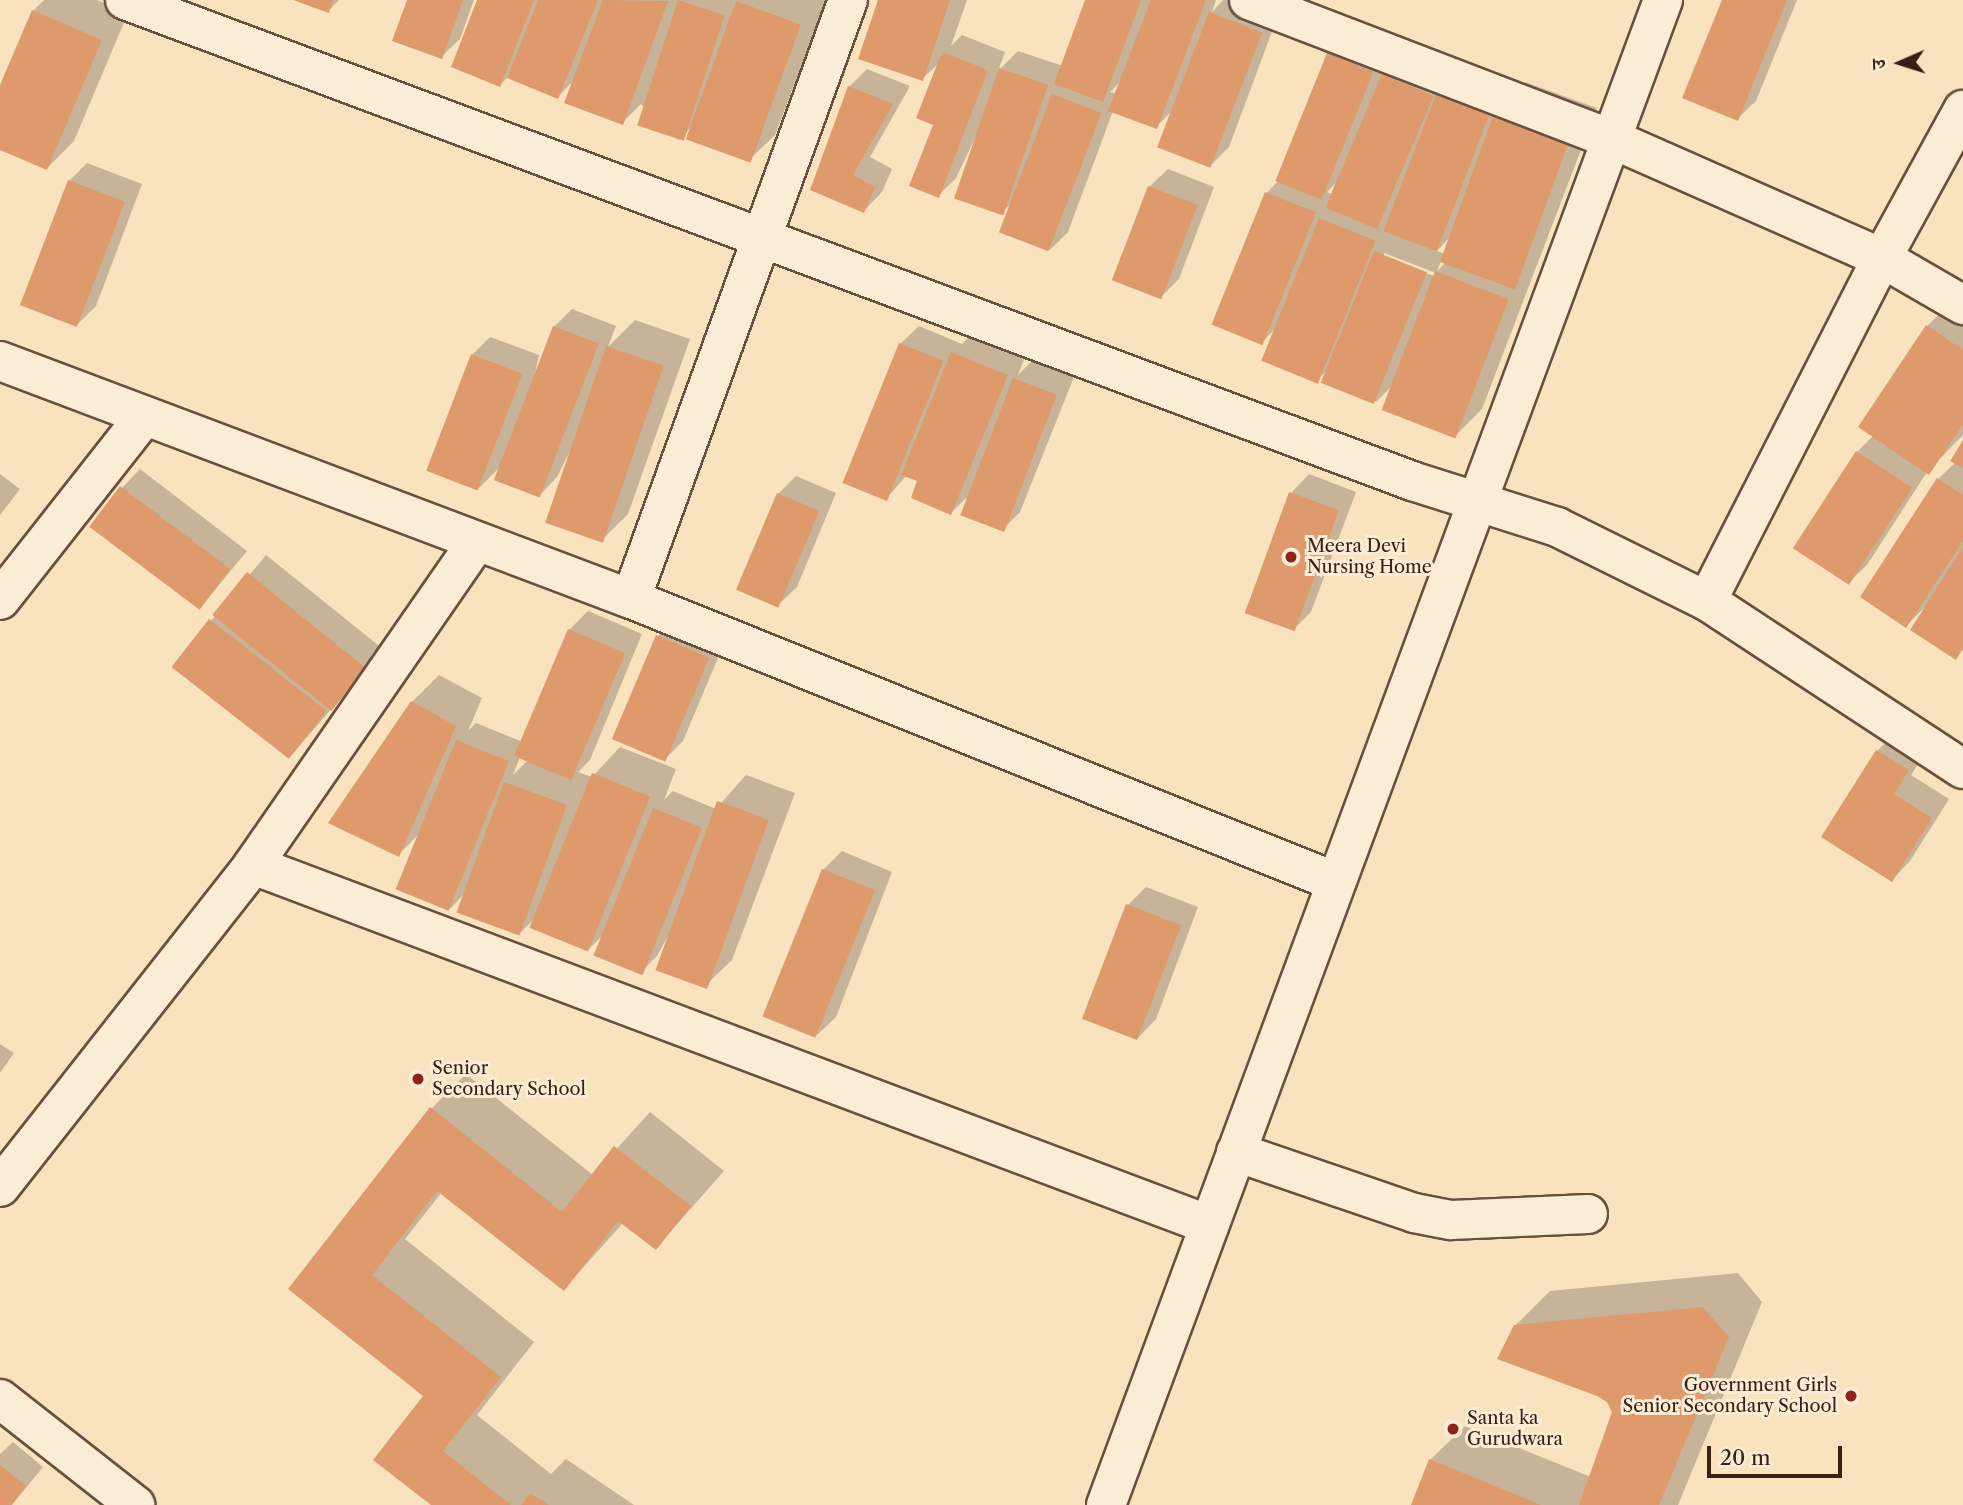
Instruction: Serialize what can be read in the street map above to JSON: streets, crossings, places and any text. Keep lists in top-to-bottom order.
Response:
{
  "places": [
    "Meera Devi Nursing Home",
    "Senior Secondary School",
    "Government Girls Senior Secondary School",
    "Santa ka Gurudwara"
  ],
  "scale_bar": "20 m",
  "north": "left"
}
